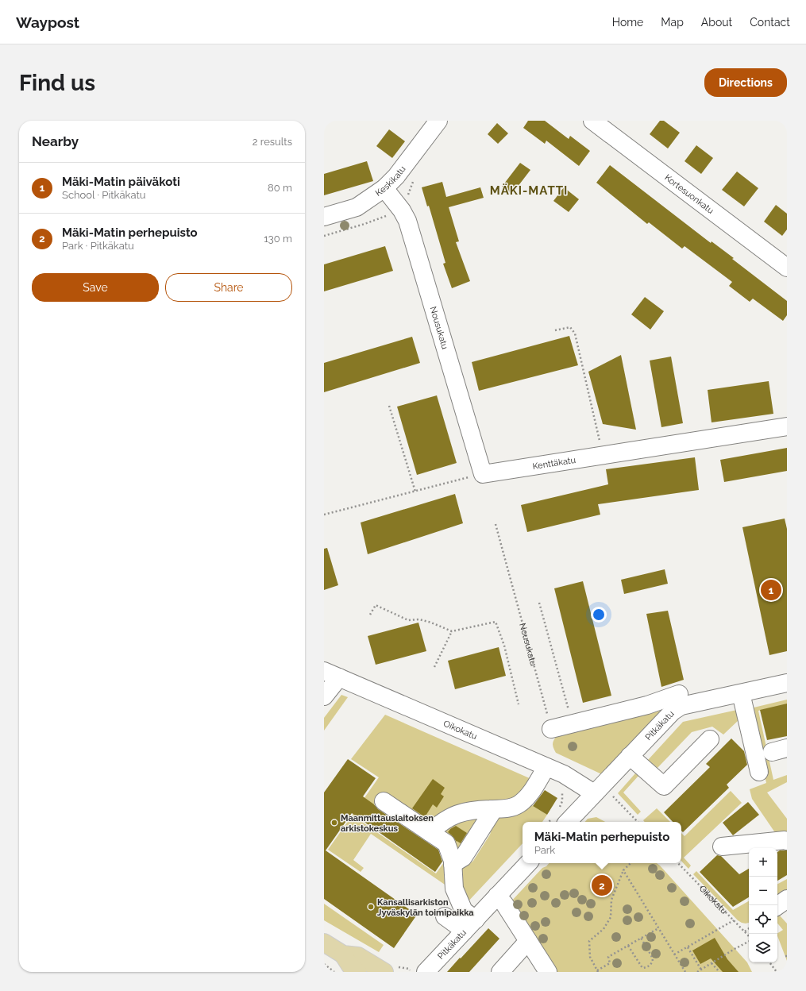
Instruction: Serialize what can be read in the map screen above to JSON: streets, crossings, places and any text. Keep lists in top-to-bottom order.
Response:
{
  "streets": {
    "street": [
      "Keskikatu",
      "Kortesuonkatu",
      "Nousukatu",
      "Kenttäkatu",
      "Pitkäkatu",
      "Oikokatu"
    ]
  },
  "crossings": [
    ["Keskikatu", "Nousukatu"],
    ["Nousukatu", "Kenttäkatu"],
    ["Pitkäkatu", "Oikokatu"]
  ],
  "districts": ["MÄKI-MATTI"],
  "places": ["Maanmittauslaitoksen arkistokeskus", "Kansallisarkiston Jyväskylän toimipaikka"],
  "page": {
    "header": "Waypost",
    "nav": [
      "Home",
      "Map",
      "About",
      "Contact"
    ],
    "buttons": [
      "Directions",
      ["Save", "Share"]
    ],
    "title": "Find us",
    "heading": ["Nearby", "2 results"],
    "list": [
      {
        "mark": "1",
        "name": "Mäki-Matin päiväkoti",
        "note": "School · Pitkäkatu",
        "value": "80 m"
      },
      {
        "mark": "2",
        "name": "Mäki-Matin perhepuisto",
        "note": "Park · Pitkäkatu",
        "value": "130 m"
      }
    ],
    "pins": ["1", "2"],
    "popup": ["Mäki-Matin perhepuisto", "Park"],
    "map_buttons": ["+", "−"]
  }
}
